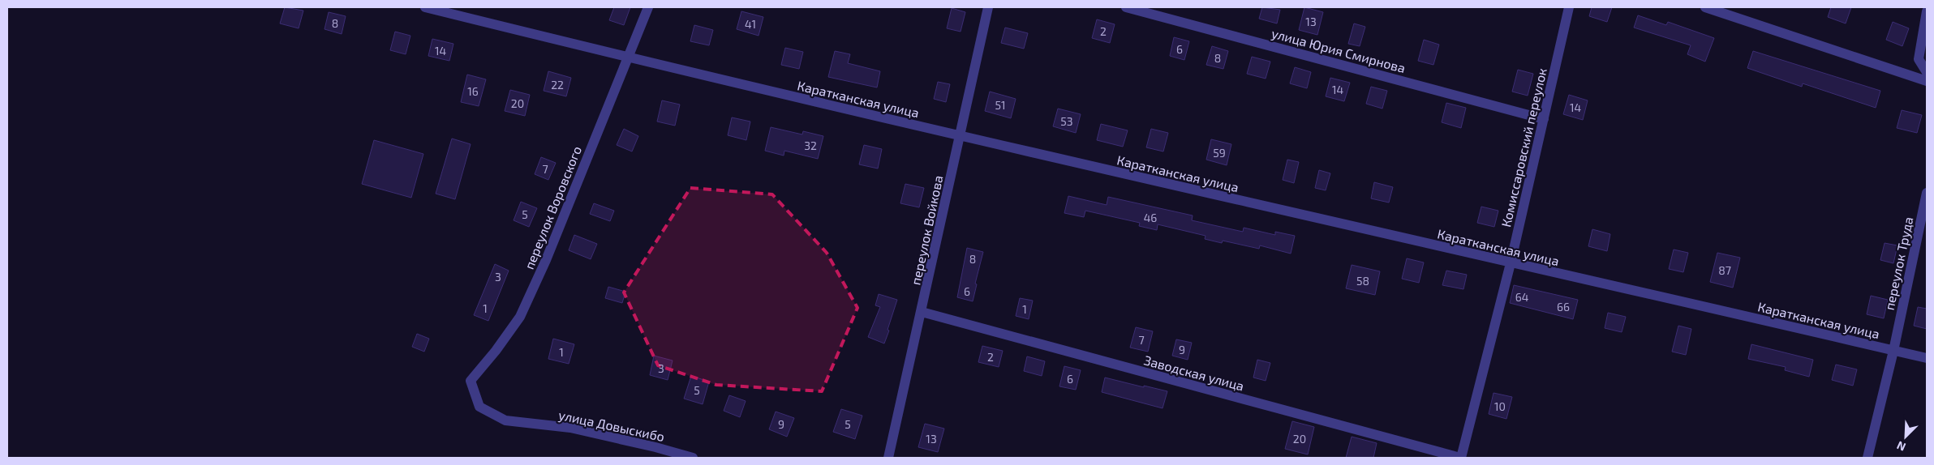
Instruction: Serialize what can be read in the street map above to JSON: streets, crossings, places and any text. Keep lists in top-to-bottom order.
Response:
{
  "streets": {
    "street": [
      "улица Юрия Смирнова",
      "Каратканская улица",
      "Комиссаровский переулок",
      "переулок Воровского",
      "переулок Войкова",
      "переулок Труда",
      "Заводская улица",
      "улица Довыскибо"
    ]
  },
  "crossings": [
    ["улица Юрия Смирнова", "Комиссаровский переулок"],
    ["Каратканская улица", "Комиссаровский переулок"],
    ["Каратканская улица", "переулок Воровского"],
    ["Каратканская улица", "переулок Войкова"],
    ["Каратканская улица", "переулок Труда"],
    ["Комиссаровский переулок", "Заводская улица"],
    ["переулок Воровского", "улица Довыскибо"],
    ["переулок Войкова", "Заводская улица"]
  ],
  "house_numbers": [
    "13",
    "8",
    "41",
    "2",
    "6",
    "14",
    "8",
    "22",
    "14",
    "16",
    "20",
    "51",
    "14",
    "53",
    "32",
    "59",
    "7",
    "5",
    "46",
    "8",
    "87",
    "3",
    "58",
    "6",
    "64",
    "66",
    "1",
    "1",
    "7",
    "9",
    "1",
    "2",
    "3",
    "6",
    "5",
    "10",
    "9",
    "5",
    "13",
    "20"
  ],
  "north": "bottom left"
}
